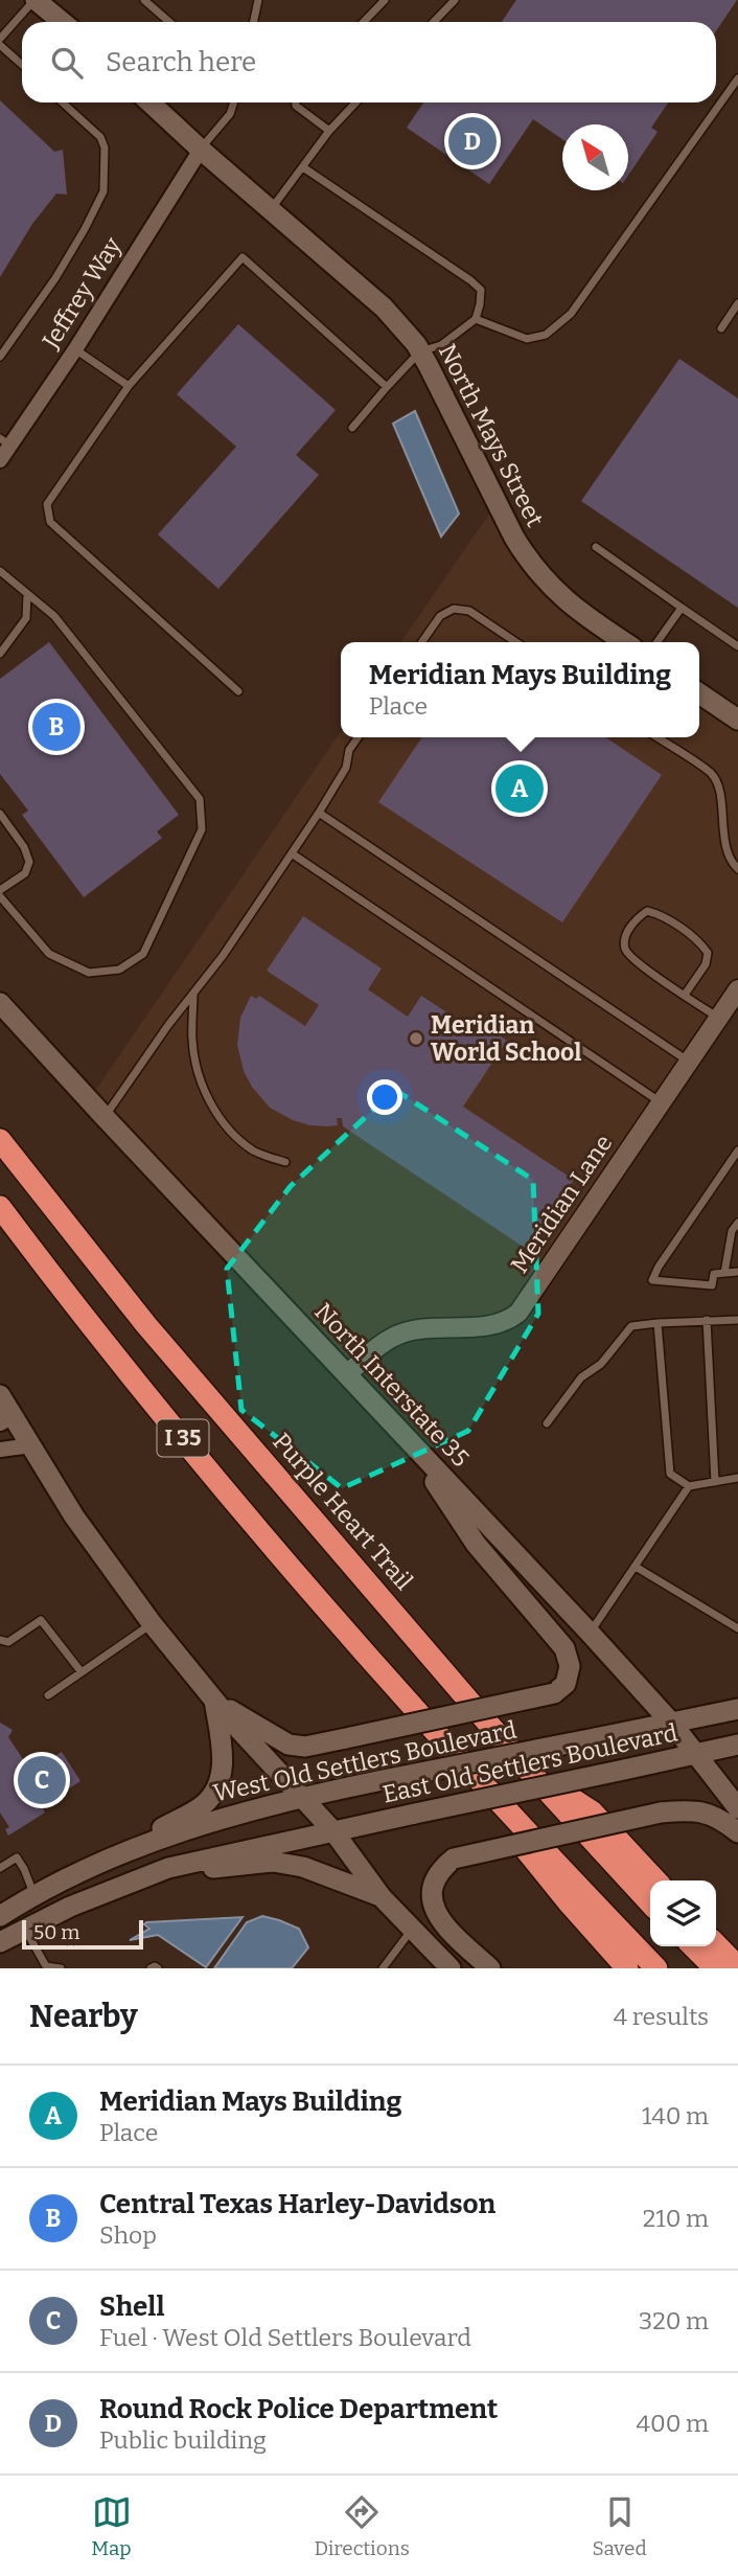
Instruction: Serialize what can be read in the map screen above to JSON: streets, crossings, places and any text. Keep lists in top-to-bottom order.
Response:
{
  "streets": {
    "highway": ["I 35", "Purple Heart Trail"],
    "main road": [
      "North Mays Street",
      "North Interstate 35",
      "West Old Settlers Boulevard",
      "East Old Settlers Boulevard"
    ],
    "street": ["Jeffrey Way", "Meridian Lane"]
  },
  "crossings": [
    ["Jeffrey Way", "North Mays Street"],
    ["Meridian Lane", "North Interstate 35"],
    ["North Interstate 35", "West Old Settlers Boulevard"],
    ["North Interstate 35", "East Old Settlers Boulevard"],
    ["West Old Settlers Boulevard", "East Old Settlers Boulevard"]
  ],
  "places": ["Meridian World School"],
  "scale_bar": "50 m",
  "north": "top left",
  "page": {
    "search": "Search here",
    "pins": [
      "D",
      "B",
      "A",
      "C"
    ],
    "popup": ["Meridian Mays Building", "Place"],
    "scale": "50 m",
    "heading": ["Nearby", "4 results"],
    "list": [
      {
        "mark": "A",
        "name": "Meridian Mays Building",
        "note": "Place",
        "value": "140 m"
      },
      {
        "mark": "B",
        "name": "Central Texas Harley-Davidson",
        "note": "Shop",
        "value": "210 m"
      },
      {
        "mark": "C",
        "name": "Shell",
        "note": "Fuel · West Old Settlers Boulevard",
        "value": "320 m"
      },
      {
        "mark": "D",
        "name": "Round Rock Police Department",
        "note": "Public building",
        "value": "400 m"
      }
    ],
    "nav": ["Map", "Directions", "Saved"]
  }
}
